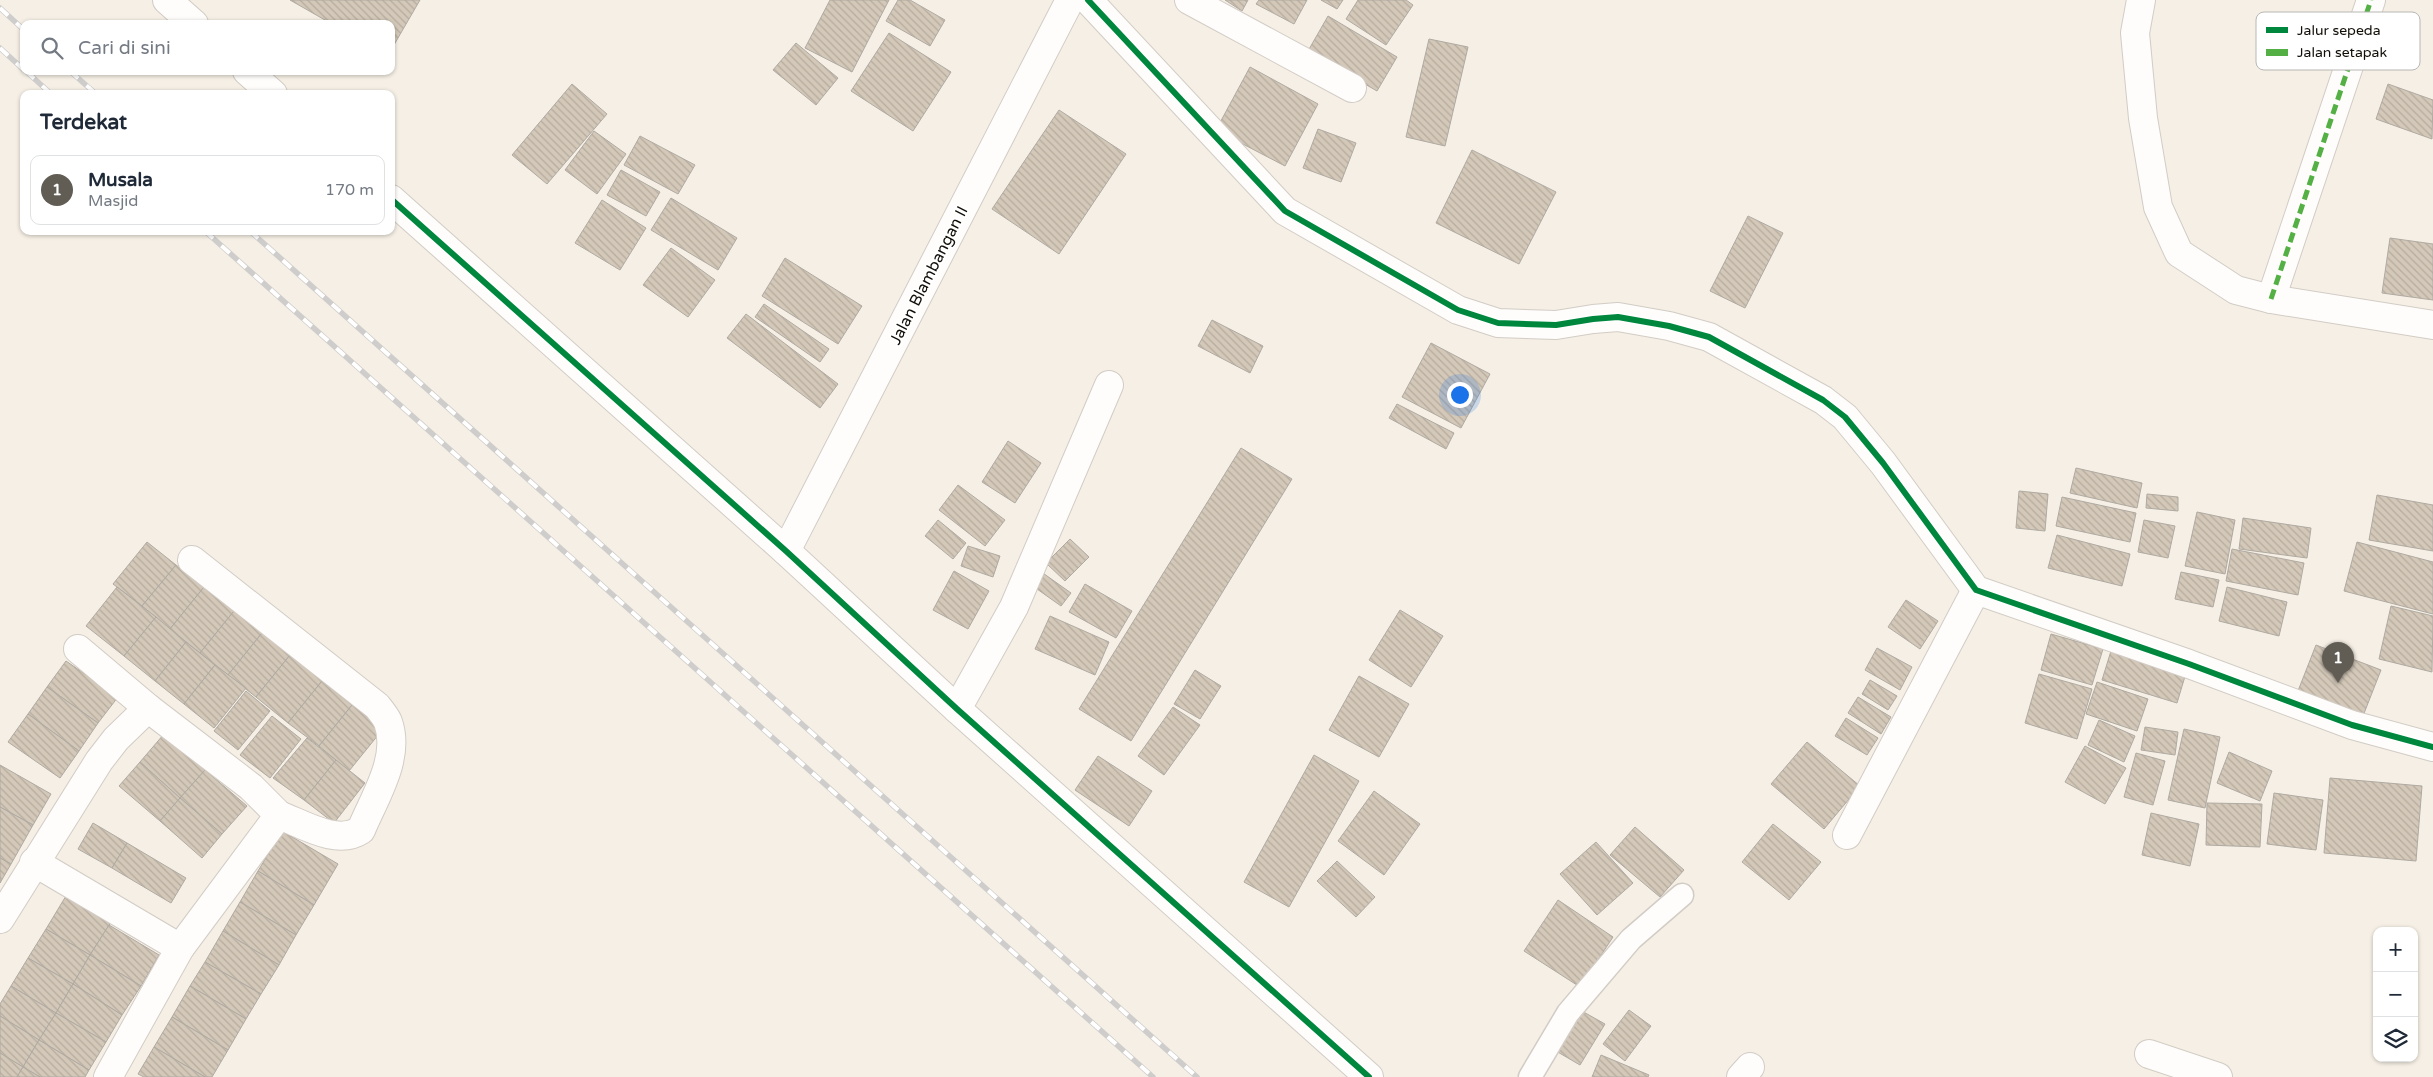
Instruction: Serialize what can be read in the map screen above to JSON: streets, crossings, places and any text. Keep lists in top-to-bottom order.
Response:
{
  "streets": {
    "street": ["Jalan Blambangan II"]
  },
  "legend": ["Jalur sepeda", "Jalan setapak"],
  "page": {
    "search": "Cari di sini",
    "heading": "Terdekat",
    "list": [
      {
        "mark": "1",
        "name": "Musala",
        "note": "Masjid",
        "value": "170 m"
      }
    ],
    "pins": "1",
    "map_buttons": ["+", "−"]
  }
}
